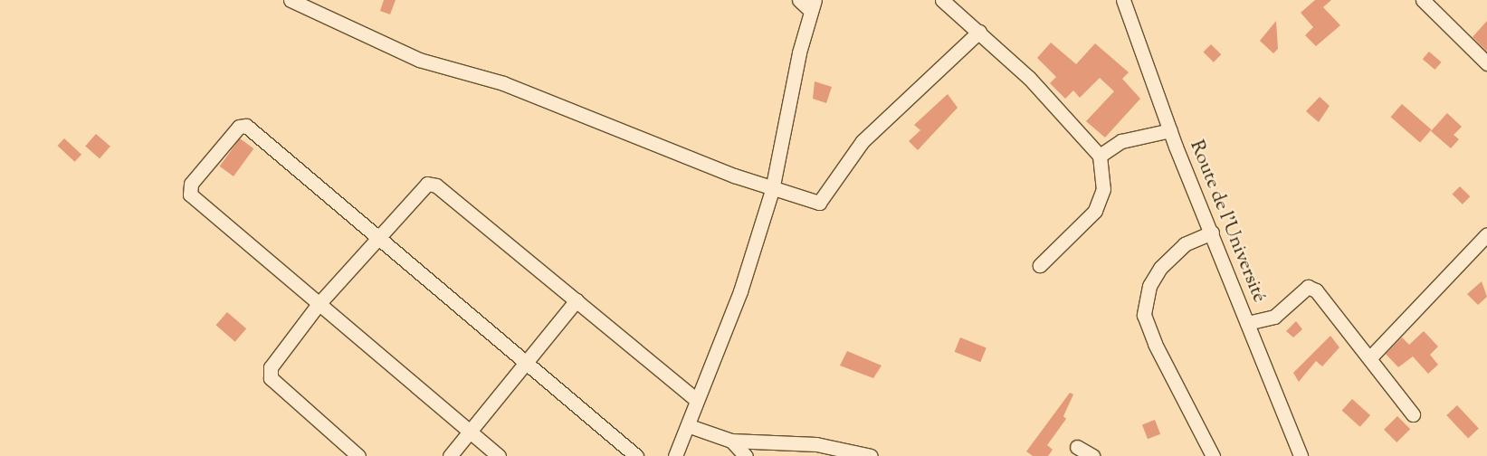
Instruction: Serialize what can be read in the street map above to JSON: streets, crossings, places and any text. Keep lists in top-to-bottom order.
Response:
{
  "streets": {
    "street": ["Route de l'Université"]
  }
}
